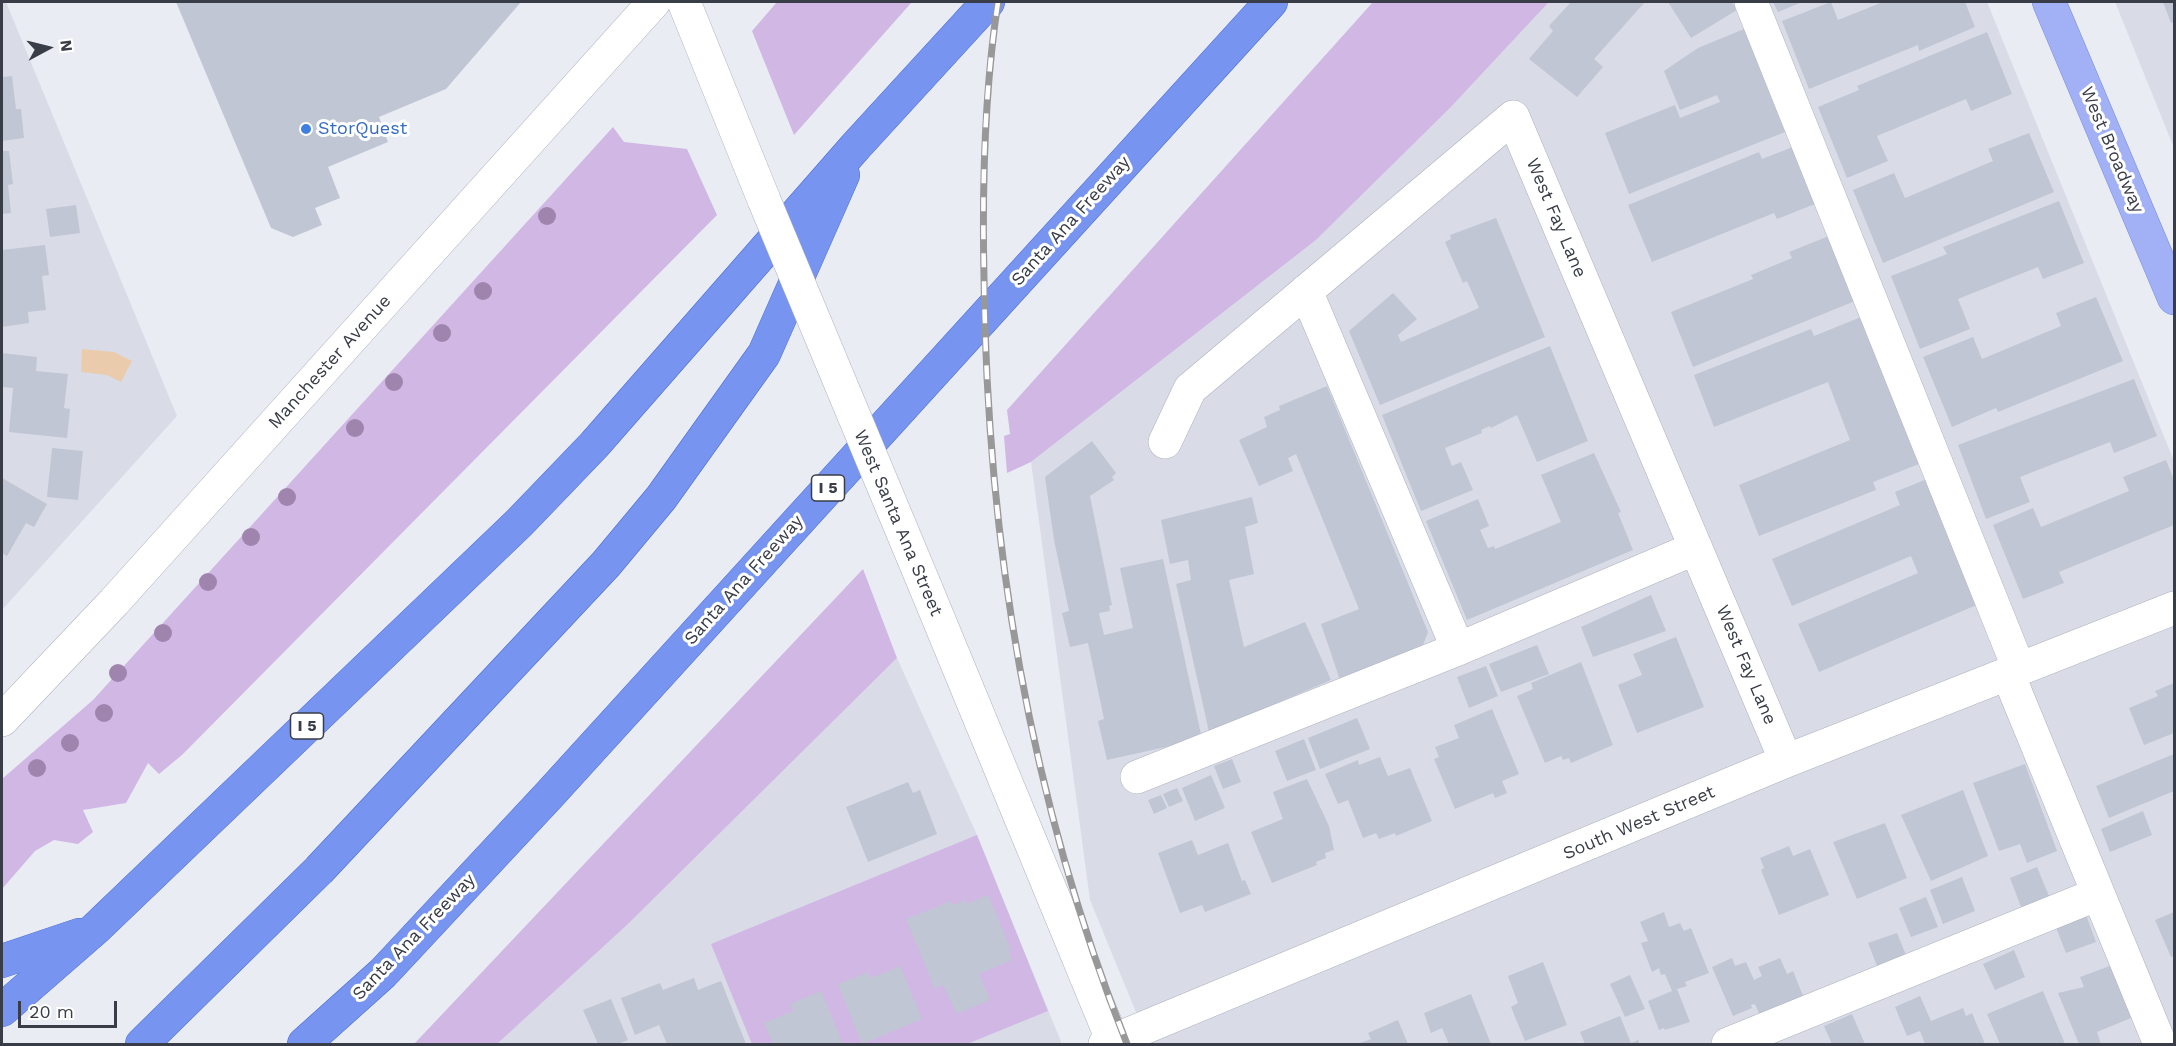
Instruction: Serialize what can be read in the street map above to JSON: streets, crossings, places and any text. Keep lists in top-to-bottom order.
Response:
{
  "streets": {
    "highway": ["Santa Ana Freeway", "I 5"],
    "main road": ["West Broadway"],
    "street": [
      "West Fay Lane",
      "Manchester Avenue",
      "West Santa Ana Street",
      "South West Street"
    ]
  },
  "crossings": [
    ["West Fay Lane", "South West Street"],
    ["West Santa Ana Street", "South West Street"]
  ],
  "places": ["StorQuest"],
  "scale_bar": "20 m",
  "north": "right"
}
